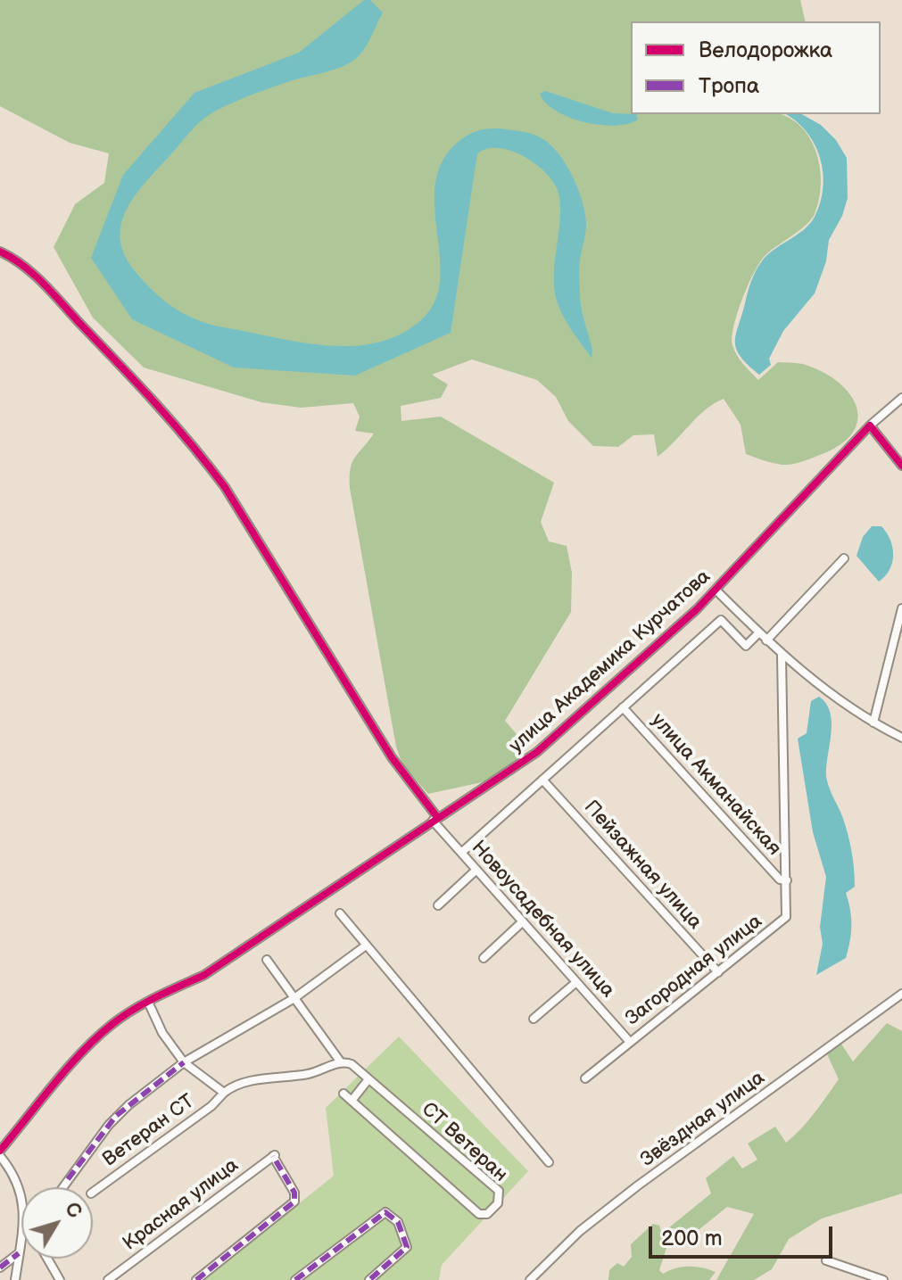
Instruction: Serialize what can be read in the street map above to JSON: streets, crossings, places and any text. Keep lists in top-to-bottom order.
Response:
{
  "streets": {
    "street": [
      "улица Академика Курчатова",
      "улица Акманайская",
      "Пейзажная улица",
      "Новоусадебная улица",
      "Загородная улица",
      "Звёздная улица",
      "Ветеран СТ",
      "СТ Ветеран",
      "Красная улица"
    ]
  },
  "crossings": [
    ["улица Академика Курчатова", "Новоусадебная улица"],
    ["улица Академика Курчатова", "Ветеран СТ"],
    ["улица Акманайская", "Загородная улица"],
    ["Пейзажная улица", "Загородная улица"],
    ["Новоусадебная улица", "Загородная улица"],
    ["Ветеран СТ", "СТ Ветеран"]
  ],
  "legend": ["Велодорожка", "Тропа"],
  "scale_bar": "200 m",
  "north": "top right"
}
